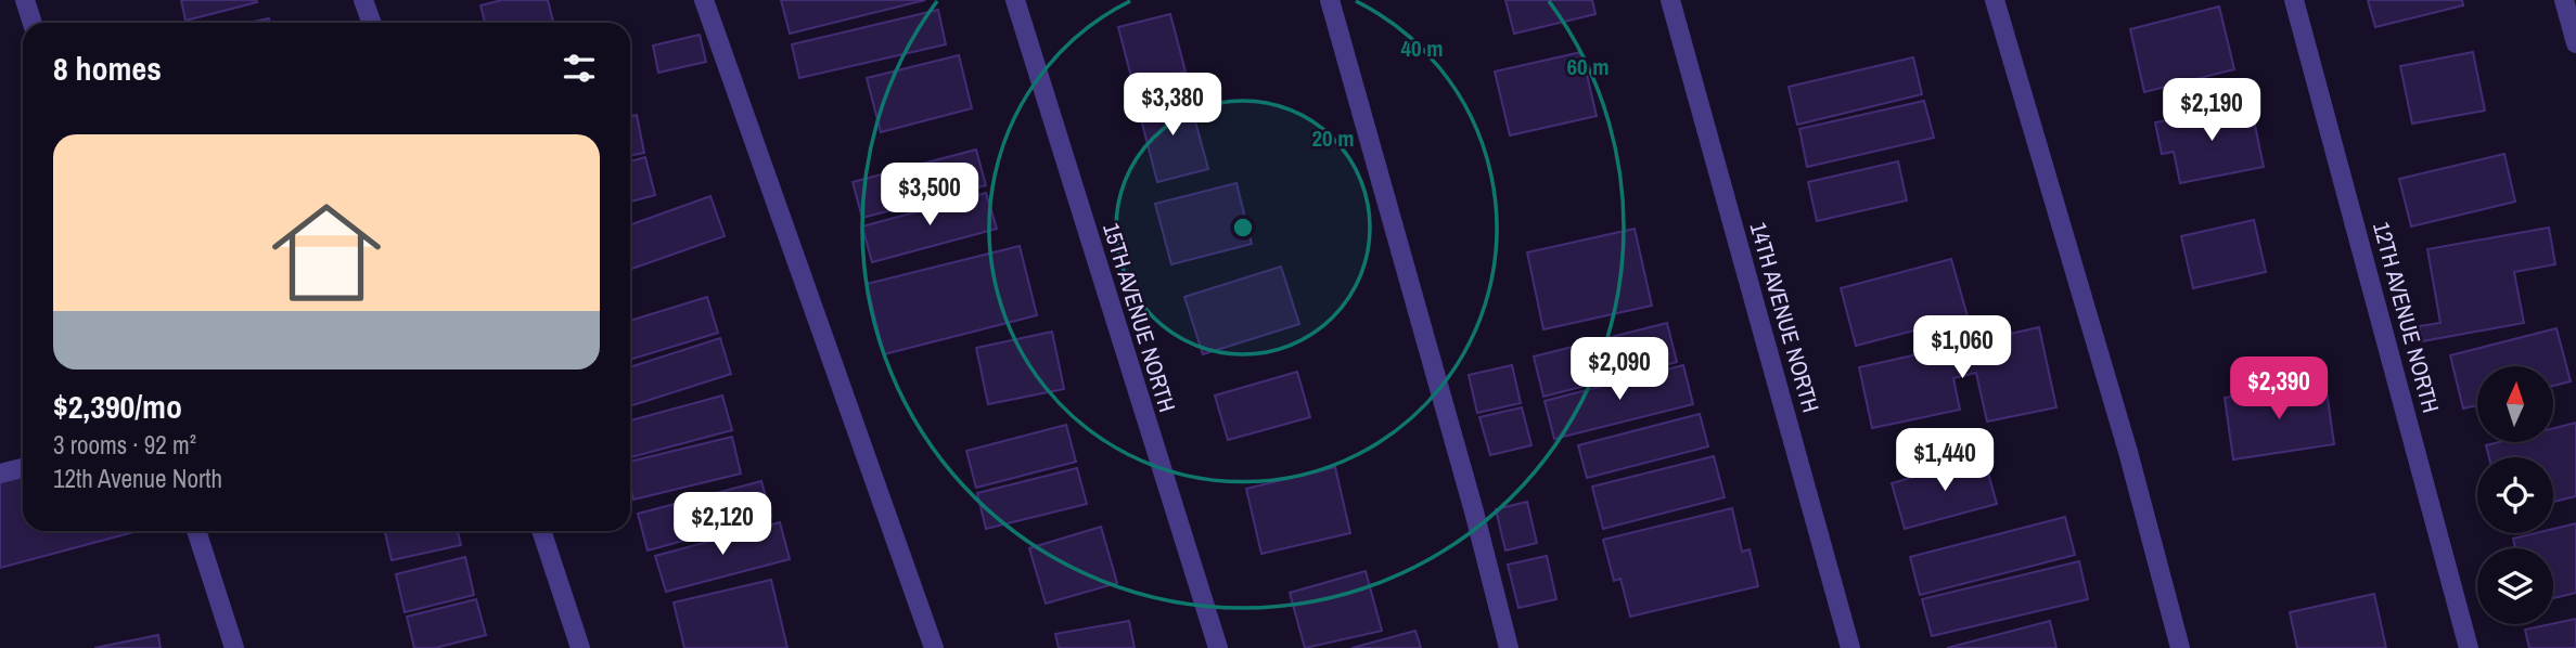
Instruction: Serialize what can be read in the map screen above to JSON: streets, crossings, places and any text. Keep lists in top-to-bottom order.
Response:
{
  "streets": {
    "street": ["15TH AVENUE NORTH", "14TH AVENUE NORTH", "12TH AVENUE NORTH"]
  },
  "north": "top",
  "page": {
    "heading": "8 homes",
    "price": [
      "$3,380",
      "$2,190",
      "$3,500",
      "$1,060",
      "$2,090",
      "$2,390",
      "$1,440",
      "$2,120"
    ],
    "list": [
      {
        "name": "$2,390/mo",
        "note": "3 rooms · 92 m² · 12th Avenue North"
      }
    ]
  },
  "rings": ["40 m", "60 m", "20 m"]
}
